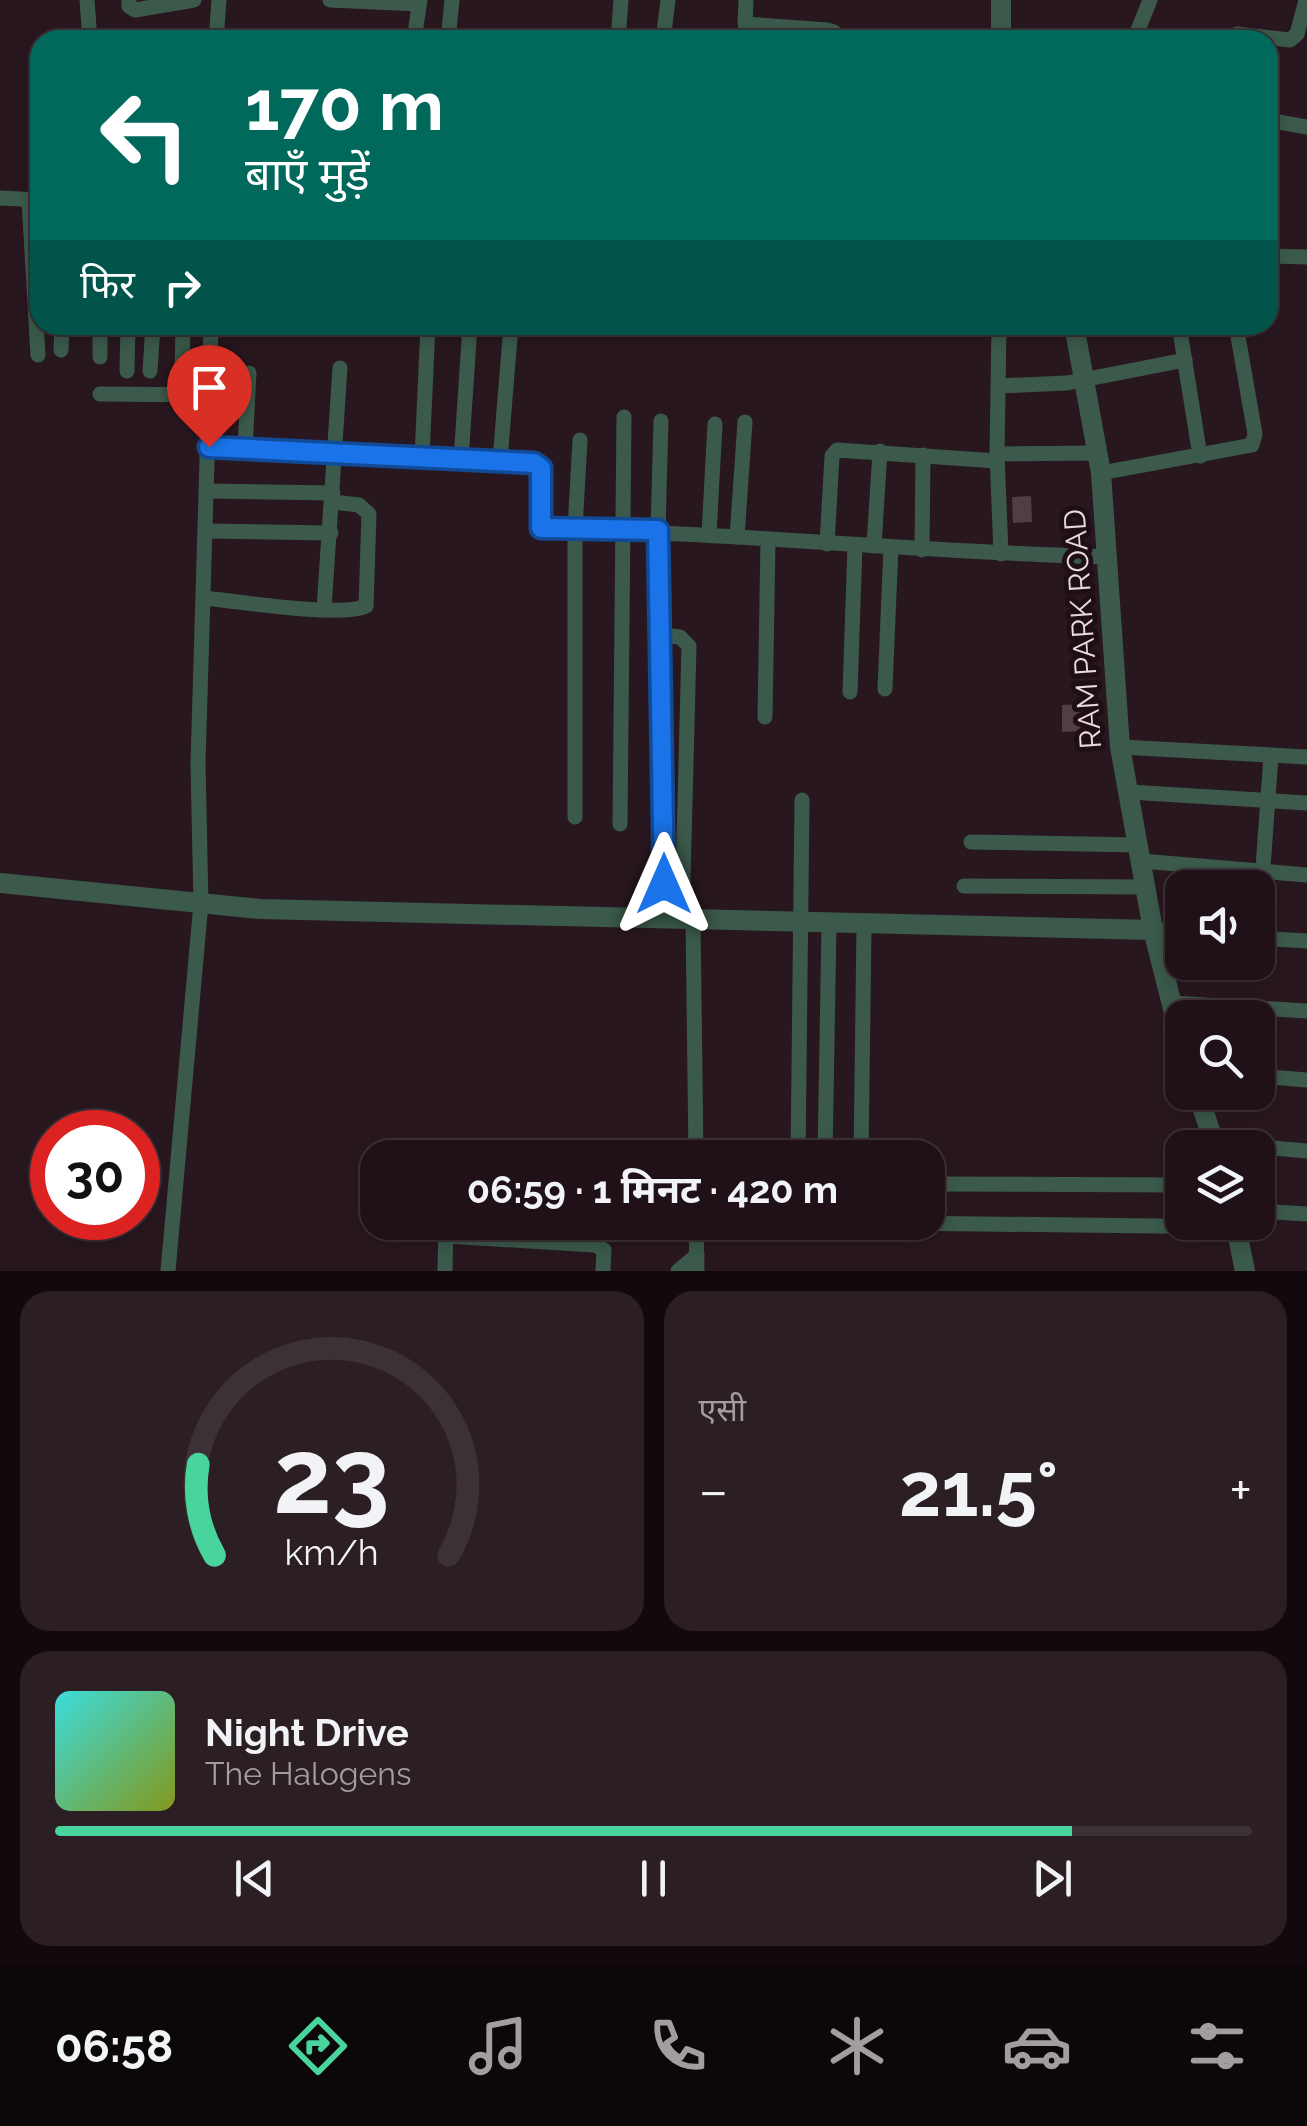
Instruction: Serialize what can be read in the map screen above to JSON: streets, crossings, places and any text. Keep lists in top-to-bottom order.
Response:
{
  "streets": {
    "street": ["RAM PARK ROAD"]
  },
  "page": {
    "turn": ["170 m", "बाएँ मुड़ें"],
    "then": "फिर",
    "limit": "30",
    "trip": "06:59 · 1 मिनट · 420 m",
    "tile": "एसी",
    "heat": ["−", "21.5°", "+"],
    "song": ["Night Drive", "The Halogens"],
    "tabs": "06:58",
    "gauge": ["23", "km/h"]
  }
}
